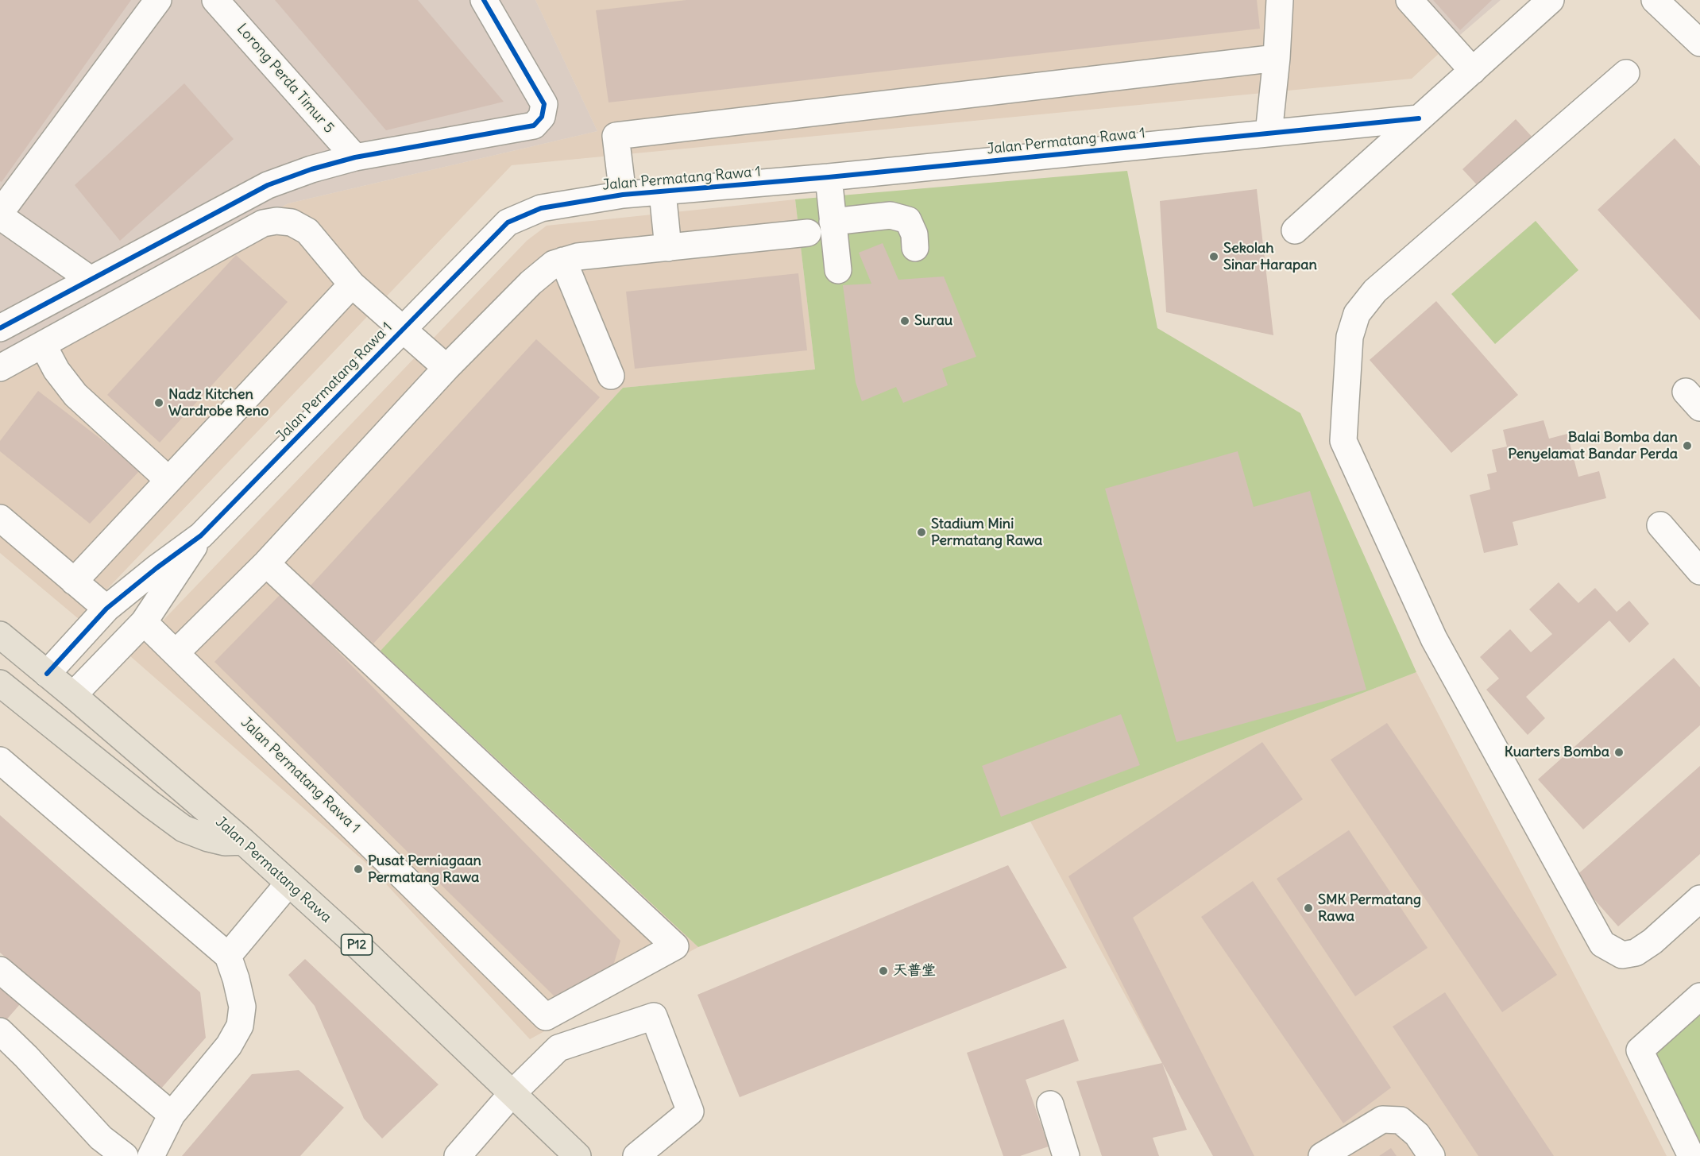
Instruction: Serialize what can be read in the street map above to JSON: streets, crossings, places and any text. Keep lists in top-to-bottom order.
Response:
{
  "streets": {
    "main road": ["Jalan Permatang Rawa", "P12"],
    "street": ["Lorong Perda Timur 5", "Jalan Permatang Rawa 1"]
  },
  "crossings": [
    ["Jalan Permatang Rawa 1", "Jalan Permatang Rawa"]
  ],
  "places": [
    "Sekolah Sinar Harapan",
    "Surau",
    "Nadz Kitchen Wardrobe Reno",
    "Balai Bomba dan Penyelamat Bandar Perda",
    "Stadium Mini Permatang Rawa",
    "Kuarters Bomba",
    "Pusat Perniagaan Permatang Rawa",
    "SMK Permatang Rawa",
    "天普堂"
  ]
}
